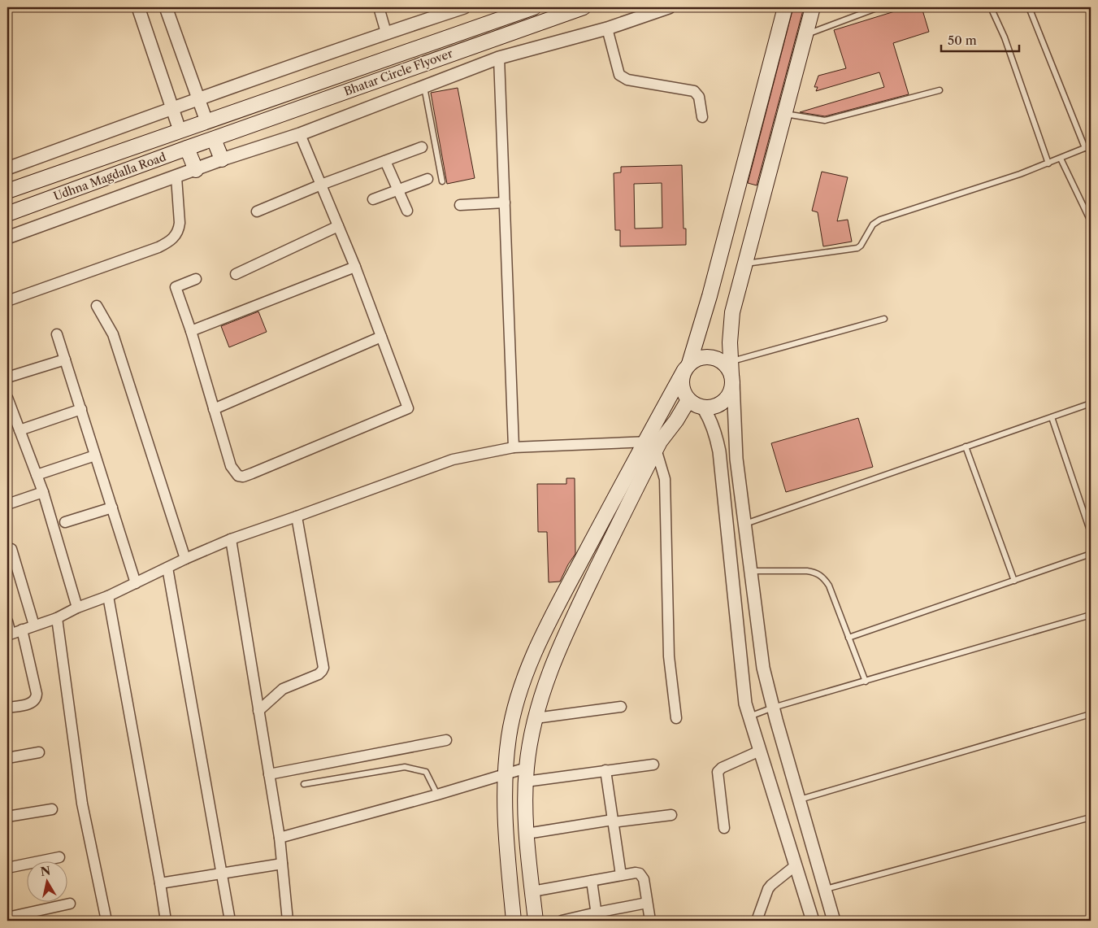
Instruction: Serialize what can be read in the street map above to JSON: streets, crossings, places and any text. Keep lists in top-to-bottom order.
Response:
{
  "streets": {
    "main road": ["Bhatar Circle Flyover", "Udhna Magdalla Road"]
  },
  "crossings": [
    ["Bhatar Circle Flyover", "Udhna Magdalla Road"]
  ],
  "scale_bar": "50 m",
  "north": "top"
}
